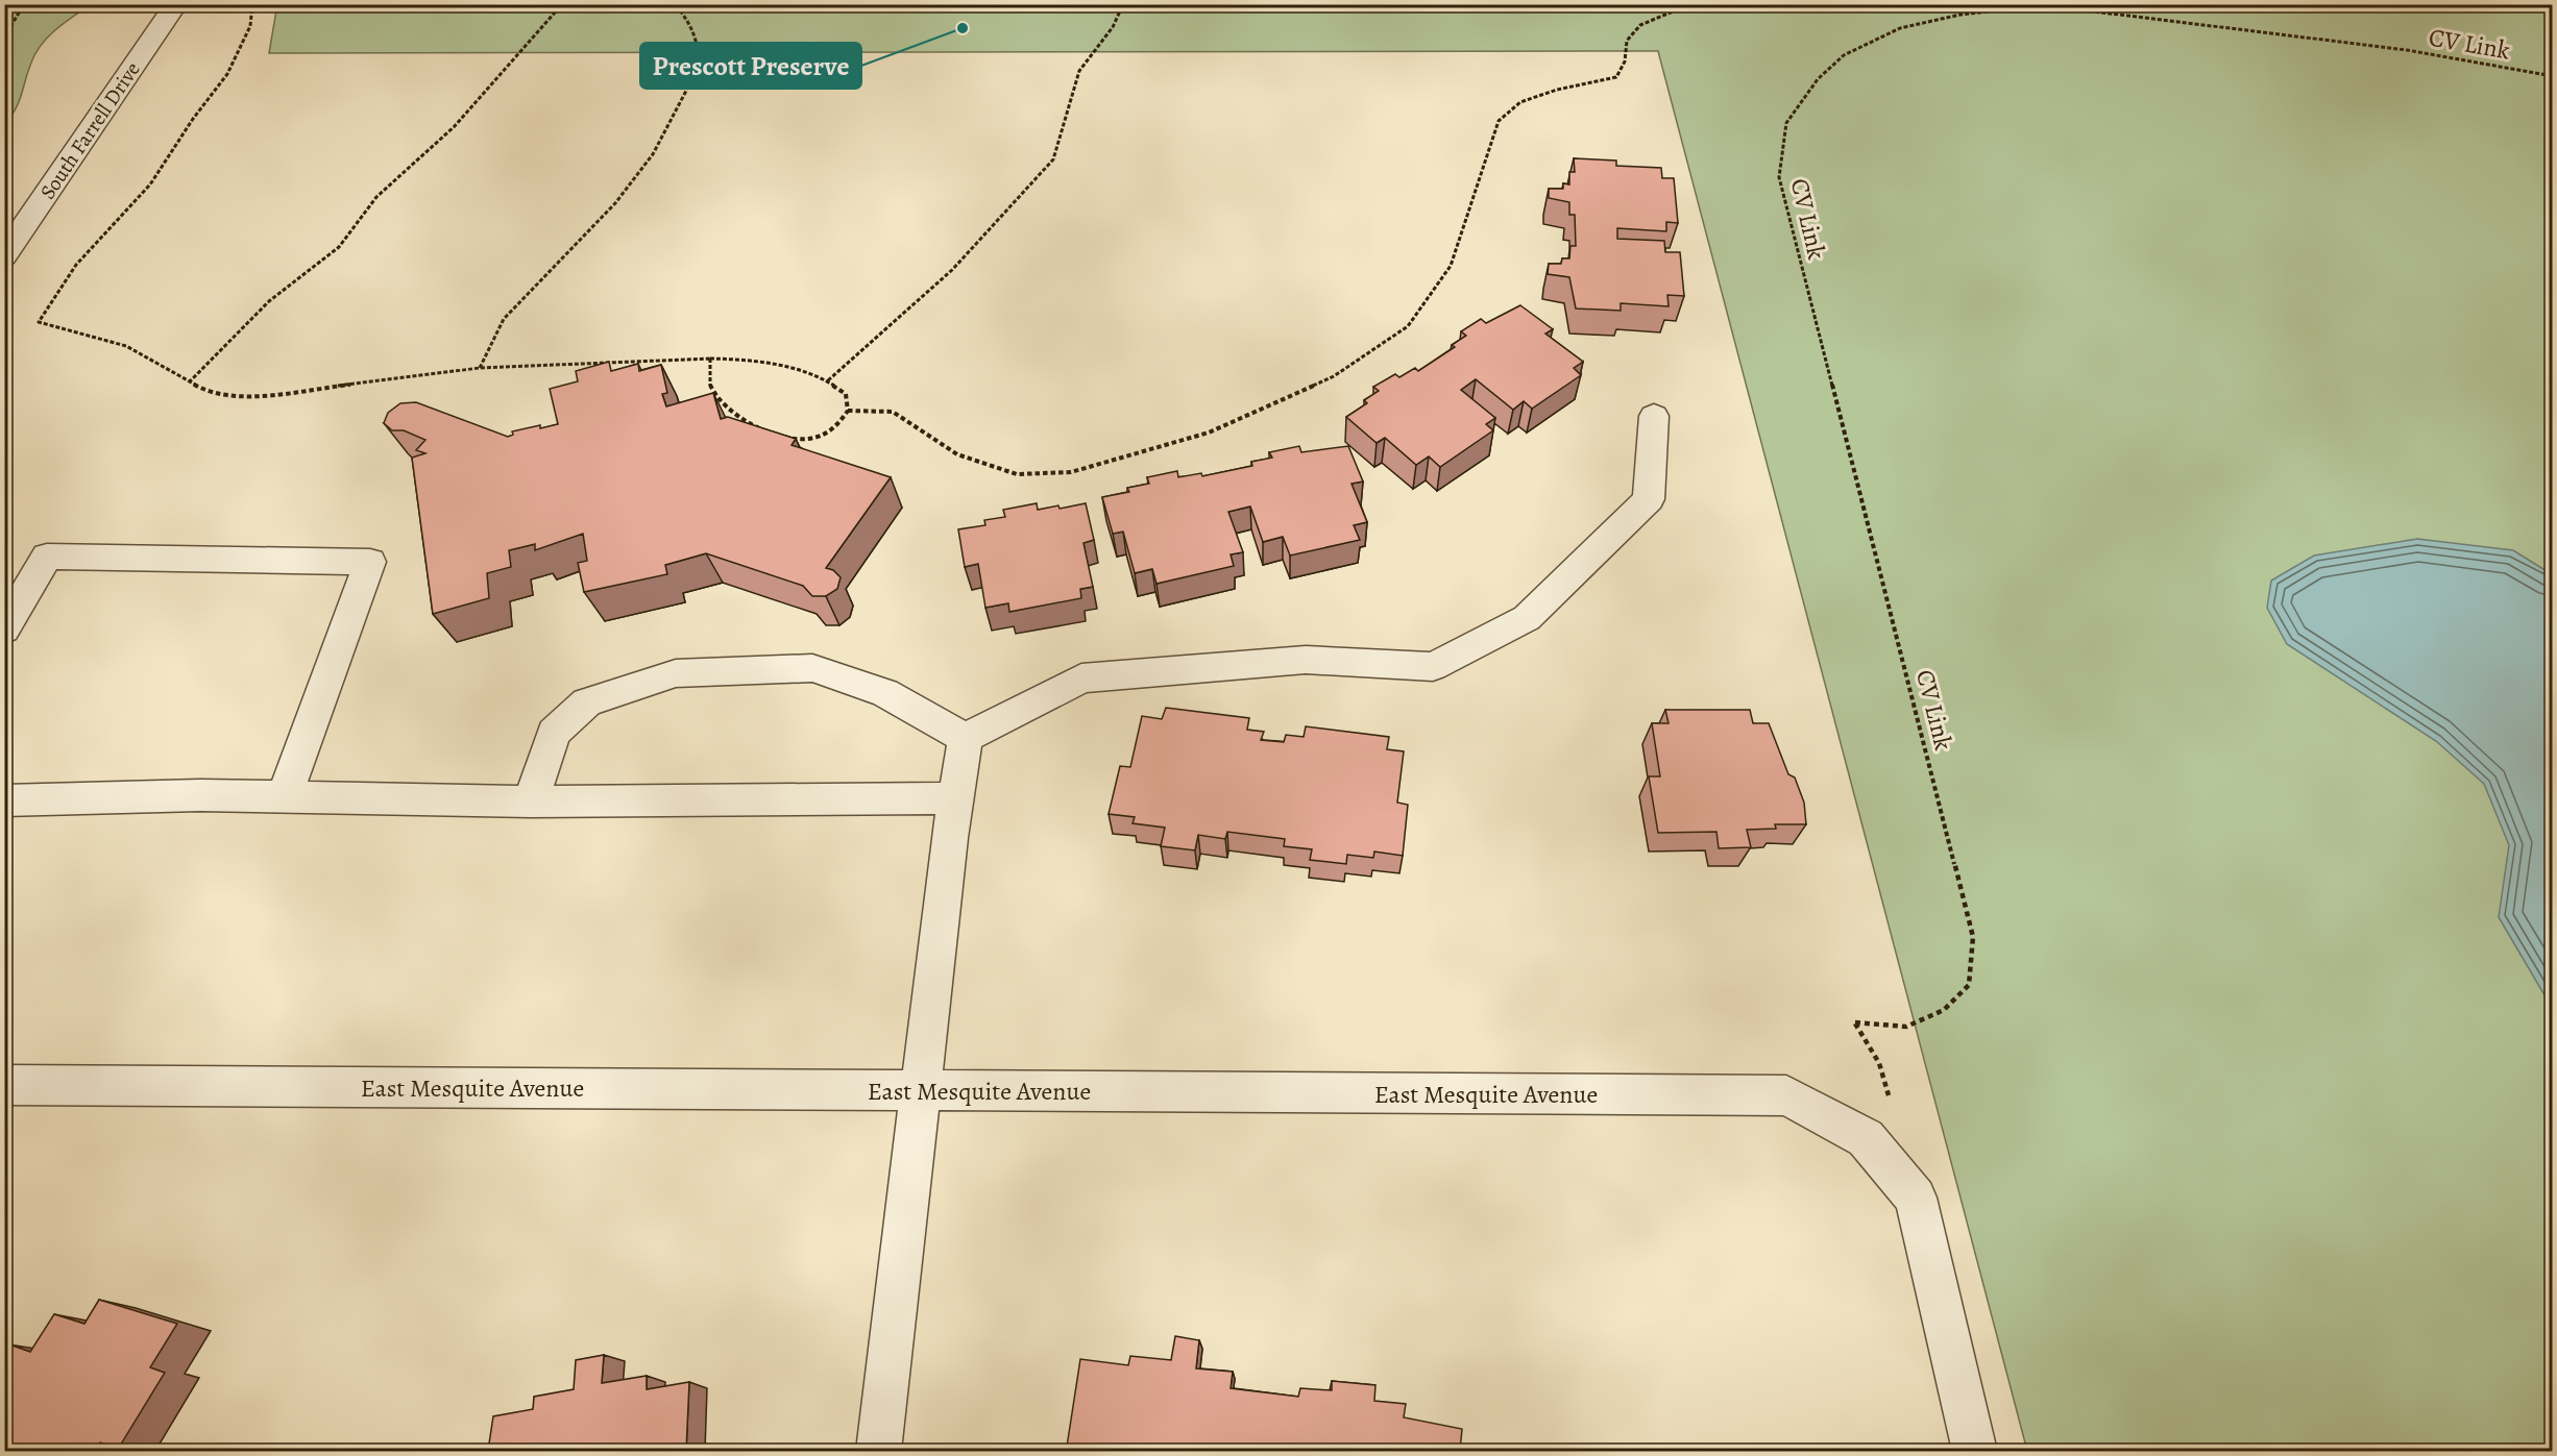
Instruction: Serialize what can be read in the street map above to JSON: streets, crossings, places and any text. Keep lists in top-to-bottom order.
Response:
{
  "streets": {
    "street": ["South Farrell Drive", "East Mesquite Avenue"],
    "path": ["CV Link"]
  },
  "places": ["Prescott Preserve"]
}
